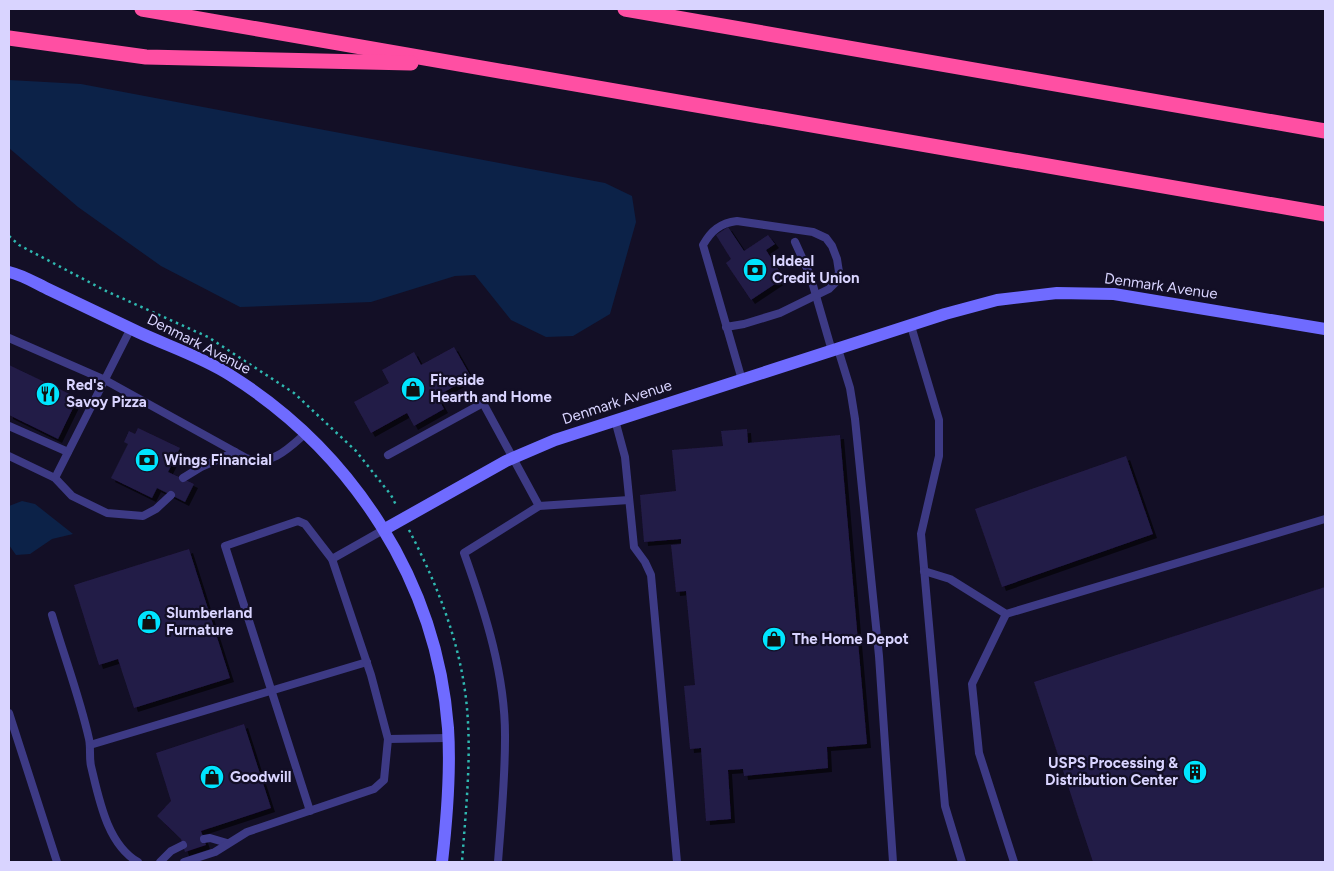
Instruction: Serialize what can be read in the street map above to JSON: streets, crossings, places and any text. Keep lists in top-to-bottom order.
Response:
{
  "streets": {
    "street": ["Denmark Avenue"]
  },
  "places": {
    "bank": ["Iddeal Credit Union", "Wings Financial"],
    "shop": [
      "Fireside Hearth and Home",
      "Slumberland Furnature",
      "The Home Depot",
      "Goodwill"
    ],
    "restaurant": ["Red's Savoy Pizza"],
    "building": ["USPS Processing & Distribution Center"]
  }
}
